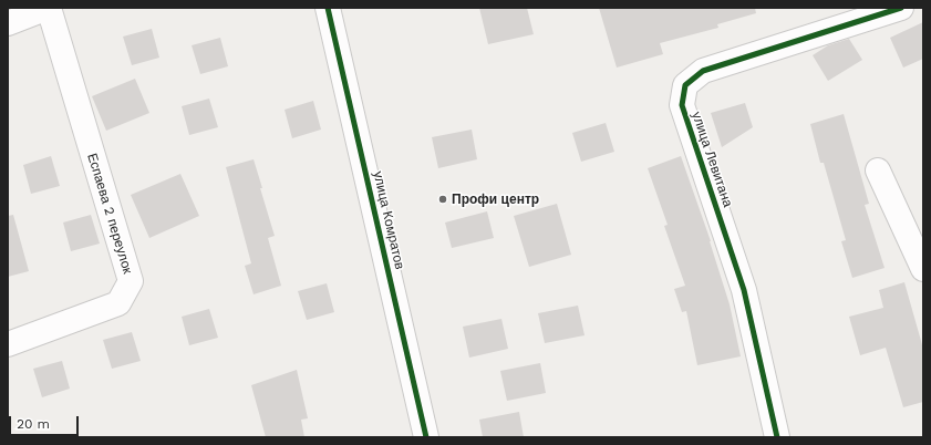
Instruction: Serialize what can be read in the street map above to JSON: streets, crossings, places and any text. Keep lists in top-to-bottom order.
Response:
{
  "streets": {
    "street": ["улица Левитана", "Еспаева 2 переулок", "улица Комратов"]
  },
  "places": ["Профи центр"],
  "scale_bar": "20 m"
}
